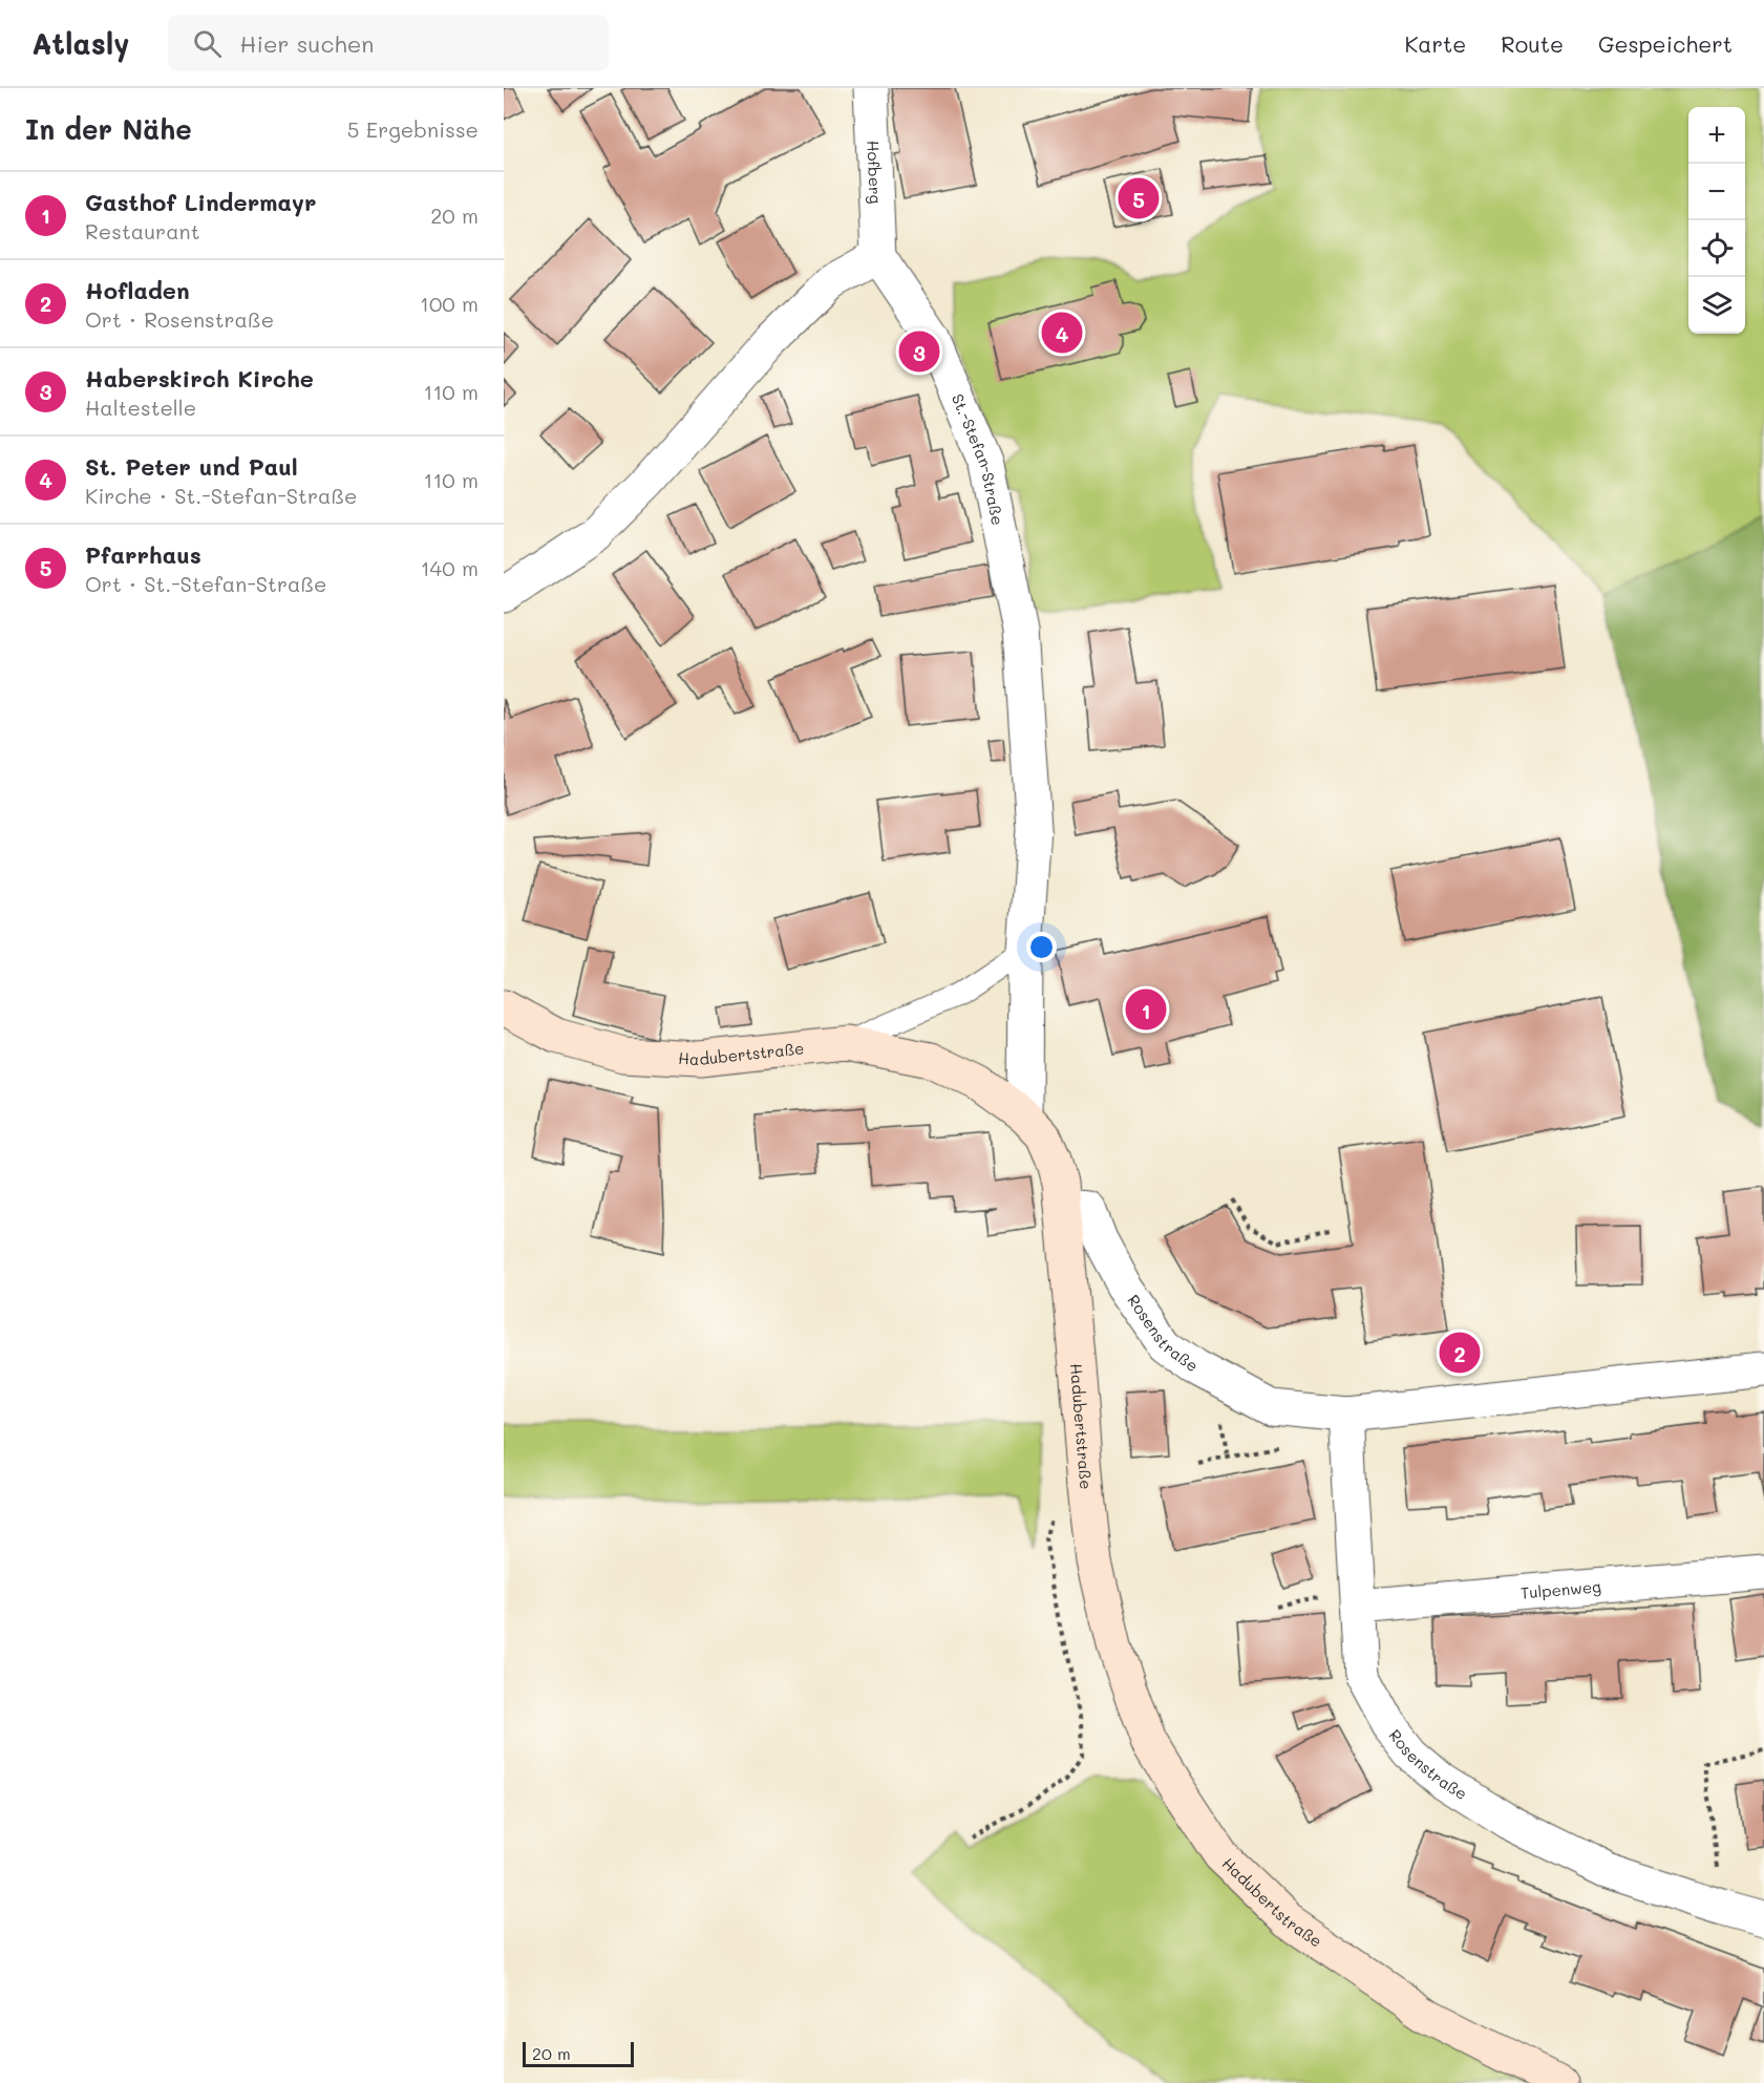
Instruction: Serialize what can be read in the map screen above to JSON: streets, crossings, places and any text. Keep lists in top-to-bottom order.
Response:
{
  "streets": {
    "street": [
      "Hofberg",
      "St.-Stefan-Straße",
      "Hadubertstraße",
      "Rosenstraße",
      "Tulpenweg"
    ]
  },
  "crossings": [
    ["Hofberg", "St.-Stefan-Straße"],
    ["St.-Stefan-Straße", "Hadubertstraße"],
    ["Hadubertstraße", "Rosenstraße"],
    ["Rosenstraße", "Tulpenweg"]
  ],
  "scale_bar": "20 m",
  "page": {
    "header": "Atlasly",
    "search": "Hier suchen",
    "nav": ["Karte", "Route", "Gespeichert"],
    "heading": ["In der Nähe", "5 Ergebnisse"],
    "map_buttons": ["+", "−"],
    "list": [
      {
        "mark": "1",
        "name": "Gasthof Lindermayr",
        "note": "Restaurant",
        "value": "20 m"
      },
      {
        "mark": "2",
        "name": "Hofladen",
        "note": "Ort · Rosenstraße",
        "value": "100 m"
      },
      {
        "mark": "3",
        "name": "Haberskirch Kirche",
        "note": "Haltestelle",
        "value": "110 m"
      },
      {
        "mark": "4",
        "name": "St. Peter und Paul",
        "note": "Kirche · St.-Stefan-Straße",
        "value": "110 m"
      },
      {
        "mark": "5",
        "name": "Pfarrhaus",
        "note": "Ort · St.-Stefan-Straße",
        "value": "140 m"
      }
    ],
    "pins": [
      "5",
      "4",
      "3",
      "1",
      "2"
    ],
    "scale": "20 m"
  }
}
